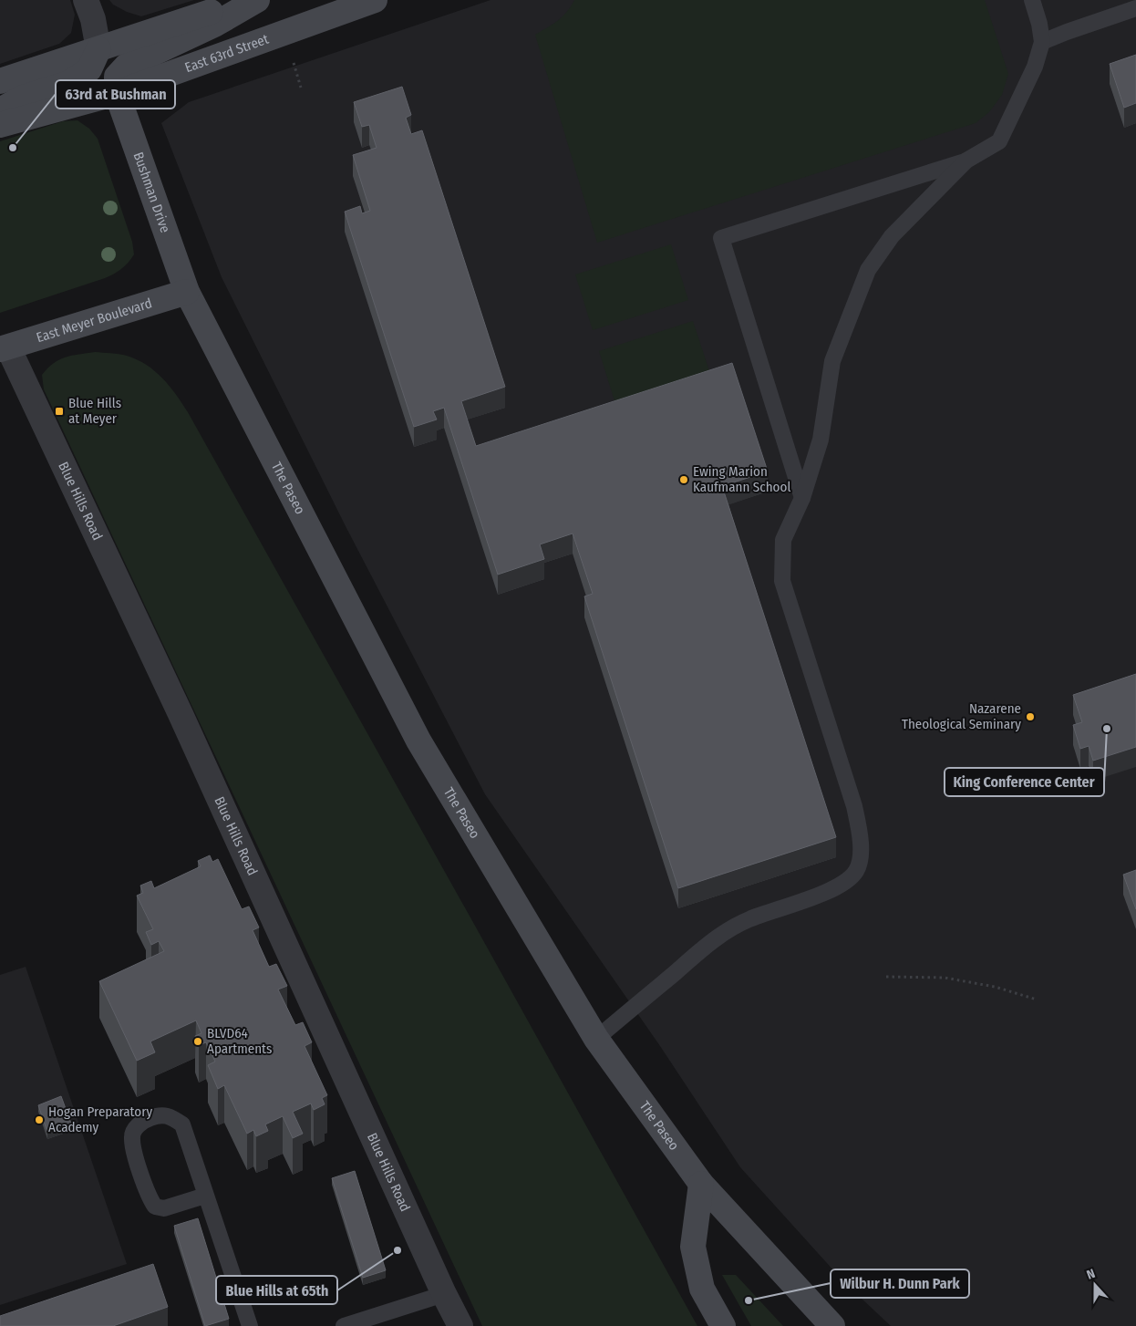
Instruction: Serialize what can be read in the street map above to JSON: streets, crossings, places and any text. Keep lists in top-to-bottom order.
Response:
{
  "streets": {
    "main road": [
      "East 63rd Street",
      "Bushman Drive",
      "East Meyer Boulevard",
      "The Paseo"
    ],
    "street": ["Blue Hills Road"]
  },
  "crossings": [
    ["East 63rd Street", "Bushman Drive"],
    ["Bushman Drive", "East Meyer Boulevard"],
    ["Bushman Drive", "The Paseo"],
    ["East Meyer Boulevard", "The Paseo"],
    ["East Meyer Boulevard", "Blue Hills Road"]
  ],
  "places": {
    "other": [
      "63rd at Bushman",
      "Ewing Marion Kaufmann School",
      "Nazarene Theological Seminary",
      "King Conference Center",
      "BLVD64 Apartments",
      "Hogan Preparatory Academy",
      "Blue Hills at 65th",
      "Wilbur H. Dunn Park"
    ],
    "transit": ["Blue Hills at Meyer"]
  },
  "north": "top"
}
